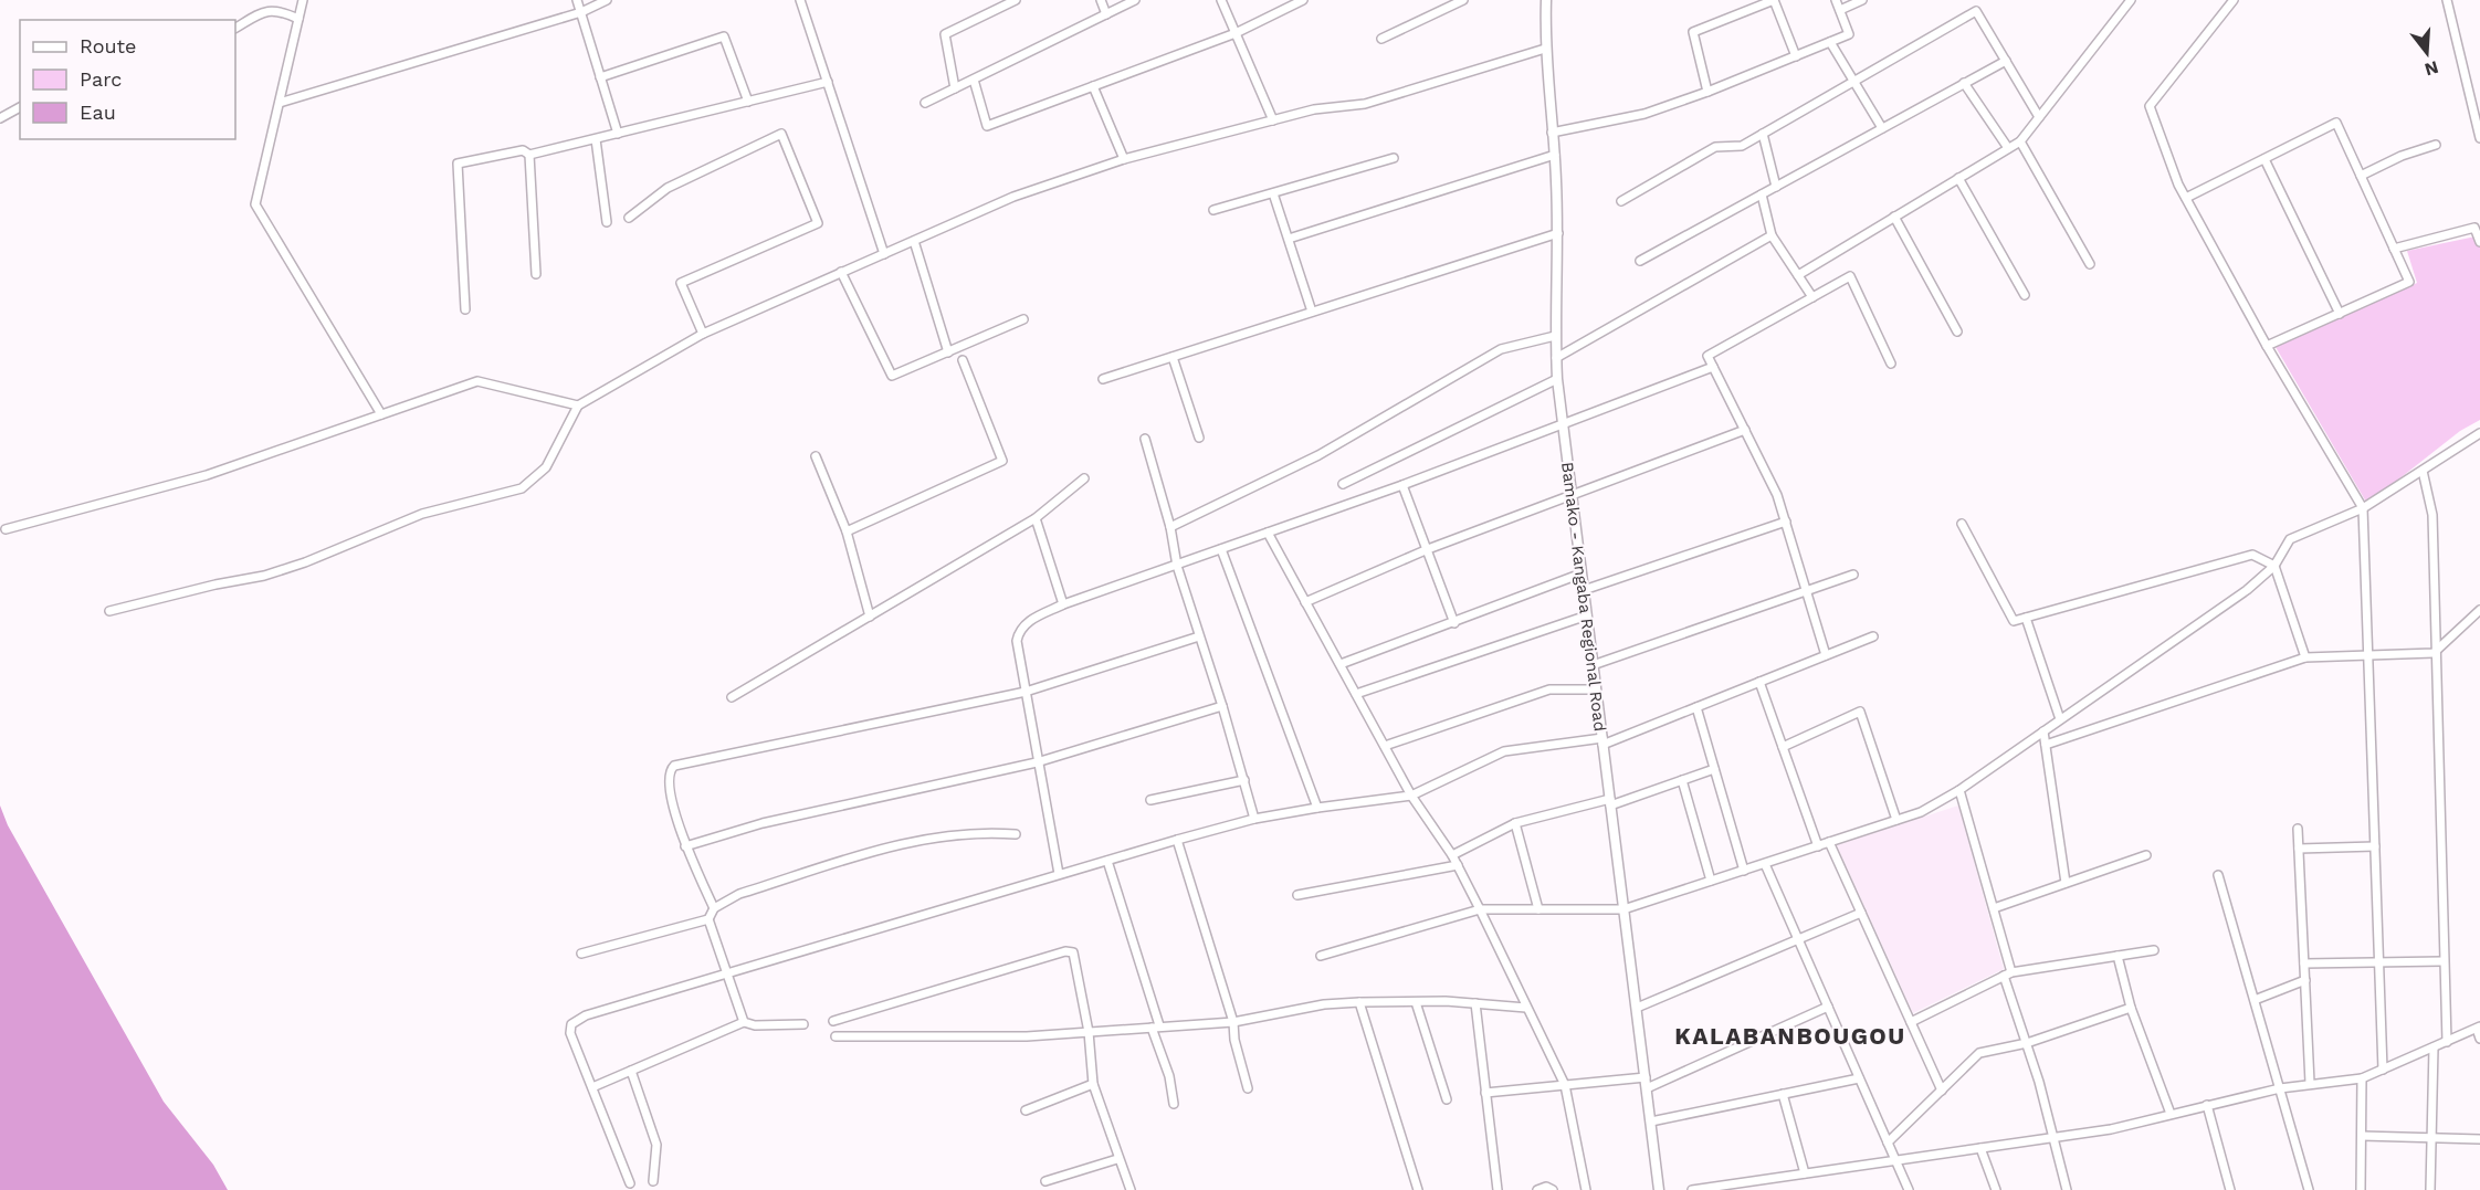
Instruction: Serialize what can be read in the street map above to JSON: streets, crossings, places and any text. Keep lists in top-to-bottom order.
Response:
{
  "streets": {
    "street": ["Bamako - Kangaba Regional Road"]
  },
  "districts": ["KALABANBOUGOU"],
  "legend": ["Route", "Parc", "Eau"],
  "north": "bottom"
}
